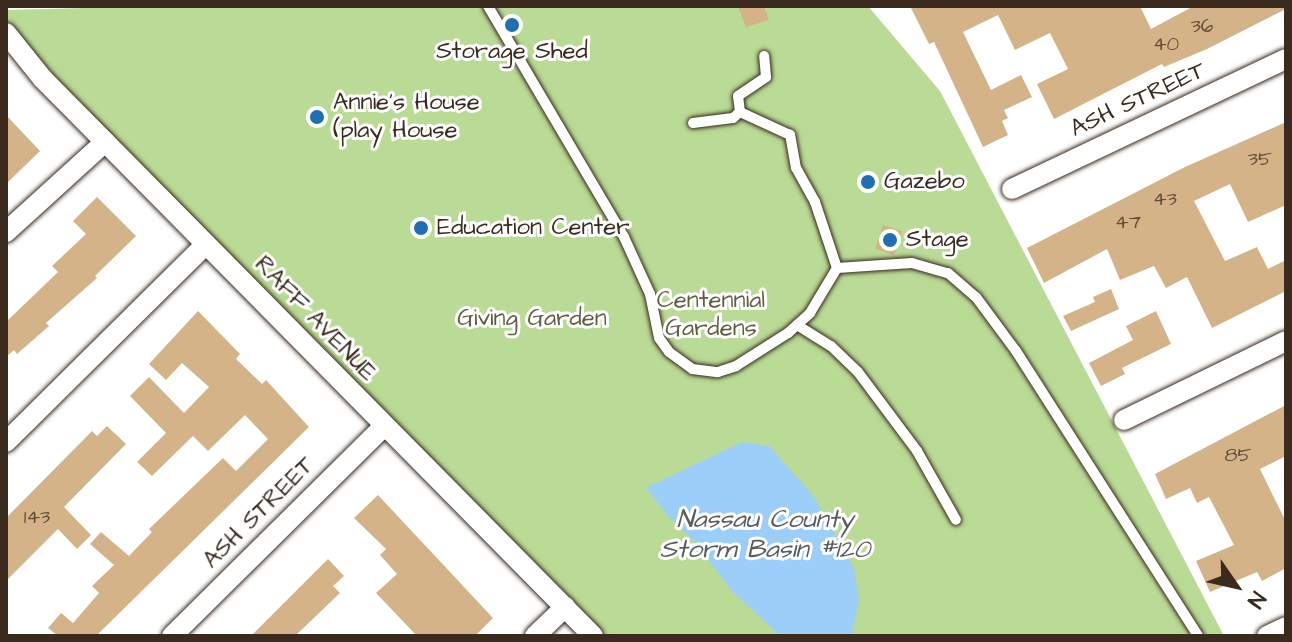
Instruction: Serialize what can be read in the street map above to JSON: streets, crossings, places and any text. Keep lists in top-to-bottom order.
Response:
{
  "streets": {
    "street": ["ASH STREET", "RAFF AVENUE"]
  },
  "crossings": [
    ["ASH STREET", "RAFF AVENUE"]
  ],
  "water": ["Nassau County Storm Basin #120"],
  "parks": ["Centennial Gardens", "Giving Garden"],
  "places": [
    "Storage Shed",
    "Annie's House (play House",
    "Gazebo",
    "Education Center",
    "Stage"
  ],
  "house_numbers": [
    "36",
    "40",
    "35",
    "43",
    "47",
    "85",
    "143"
  ],
  "north": "bottom right"
}
